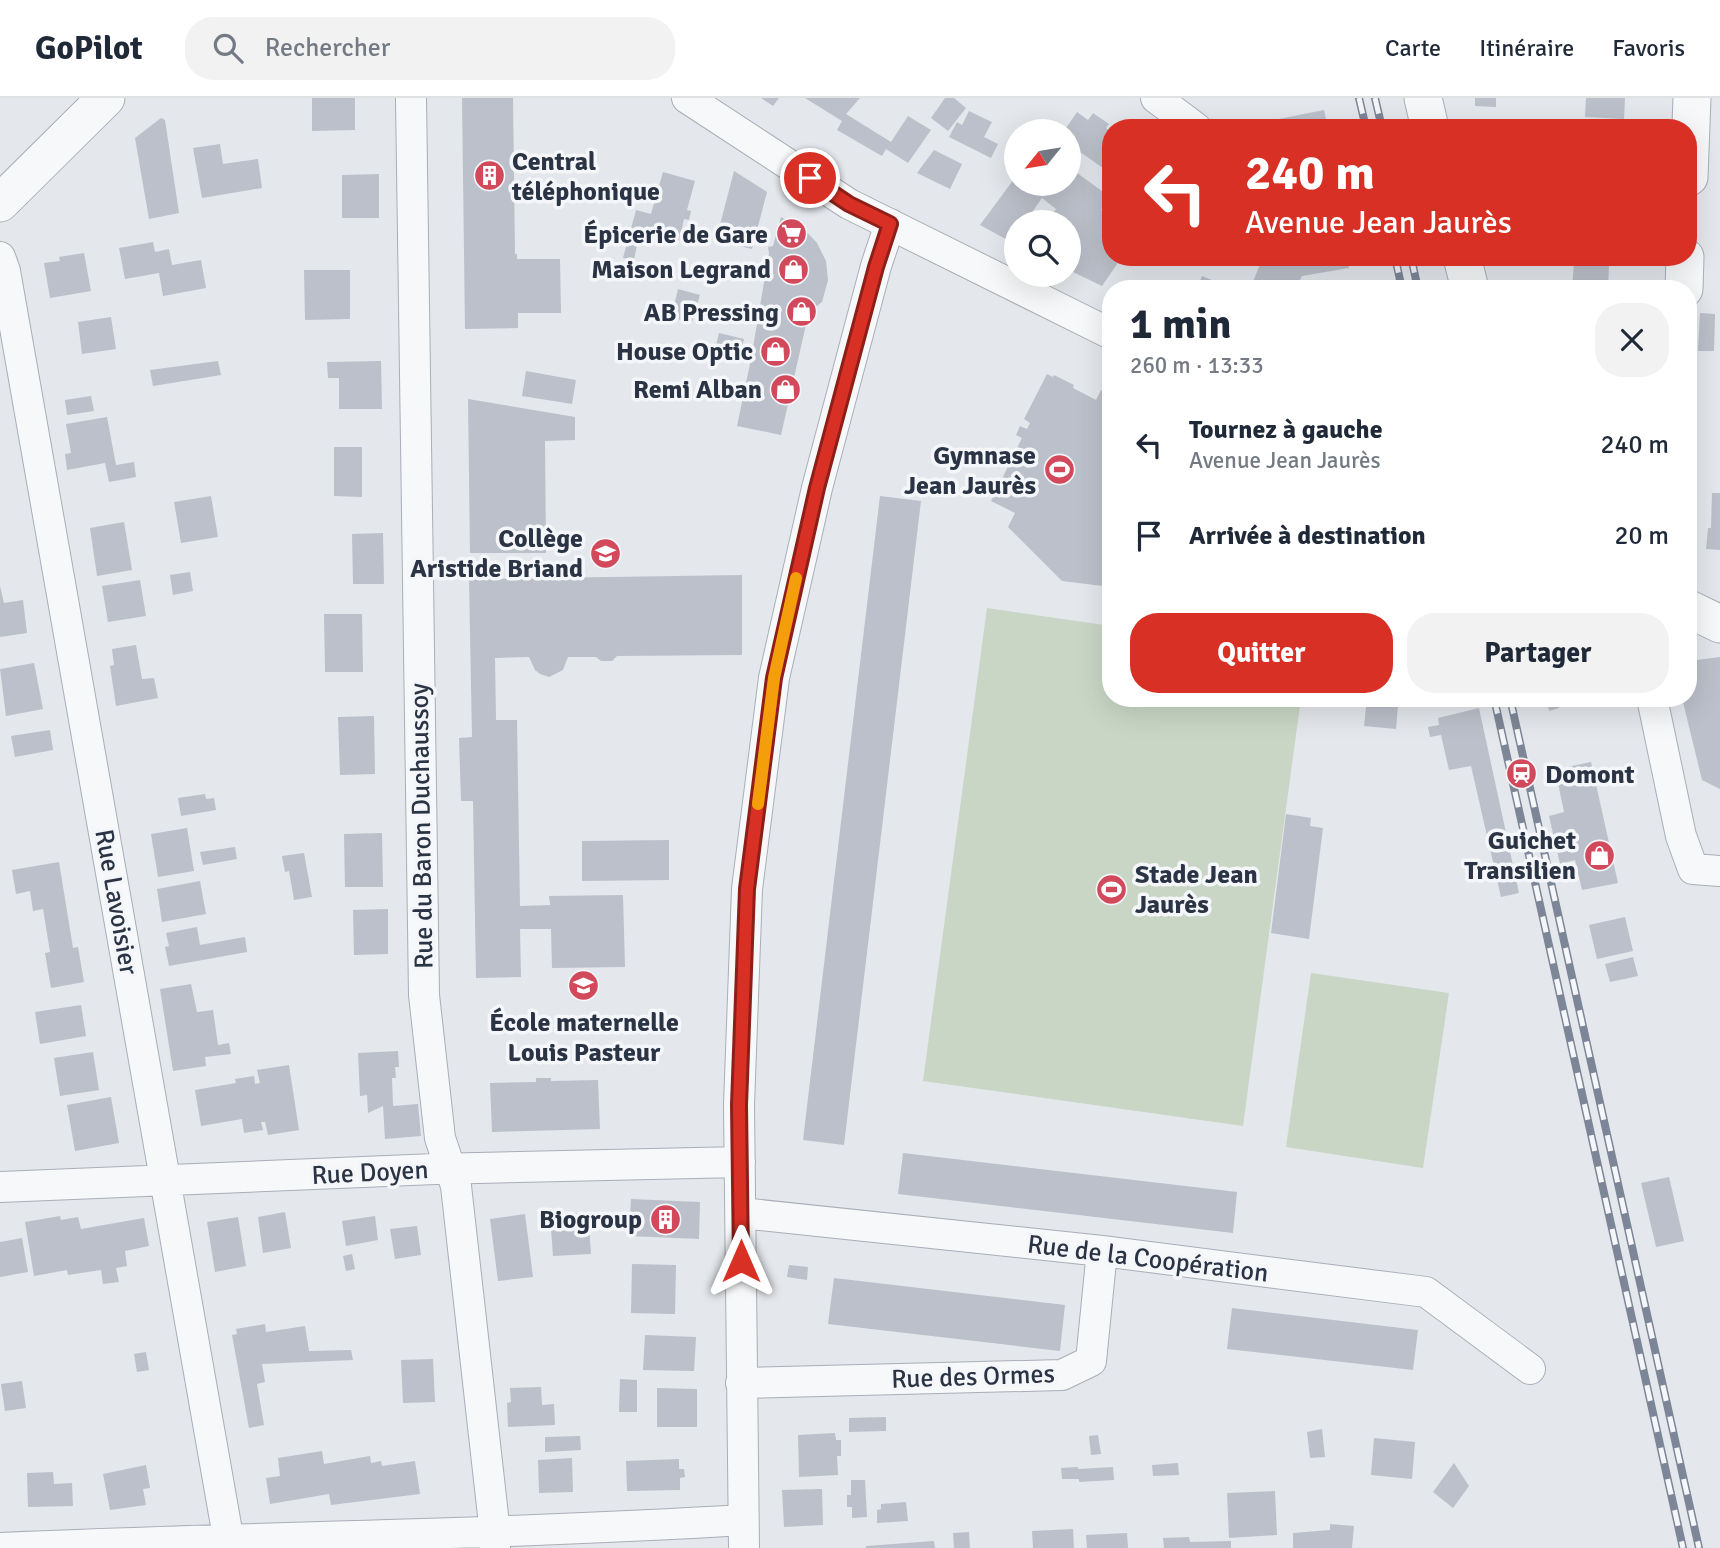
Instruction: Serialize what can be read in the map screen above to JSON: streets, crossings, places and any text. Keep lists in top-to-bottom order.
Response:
{
  "streets": {
    "street": [
      "Rue du Baron Duchaussoy",
      "Rue Lavoisier",
      "Rue Doyen",
      "Rue de la Coopération",
      "Rue des Ormes"
    ]
  },
  "crossings": [
    ["Rue du Baron Duchaussoy", "Rue Doyen"],
    ["Rue Lavoisier", "Rue Doyen"],
    ["Rue de la Coopération", "Rue des Ormes"]
  ],
  "places": {
    "building": ["Central téléphonique", "Biogroup"],
    "supermarket": ["Épicerie de Gare"],
    "shop": [
      "Maison Legrand",
      "AB Pressing",
      "House Optic",
      "Remi Alban",
      "Guichet Transilien"
    ],
    "sports": ["Gymnase Jean Jaurès", "Stade Jean Jaurès"],
    "school or university": ["Collège Aristide Briand", "École maternelle Louis Pasteur"],
    "station": ["Domont"]
  },
  "north": "bottom left",
  "page": {
    "header": "GoPilot",
    "search": "Rechercher",
    "nav": ["Carte", "Itinéraire", "Favoris"],
    "turn": ["240 m", "Avenue Jean Jaurès"],
    "heading": ["1 min", "260 m · 13:33"],
    "list": [
      {
        "name": "Tournez à gauche",
        "note": "Avenue Jean Jaurès",
        "value": "240 m"
      },
      {
        "name": "Arrivée à destination",
        "value": "20 m"
      }
    ],
    "buttons": ["Quitter", "Partager"]
  }
}
